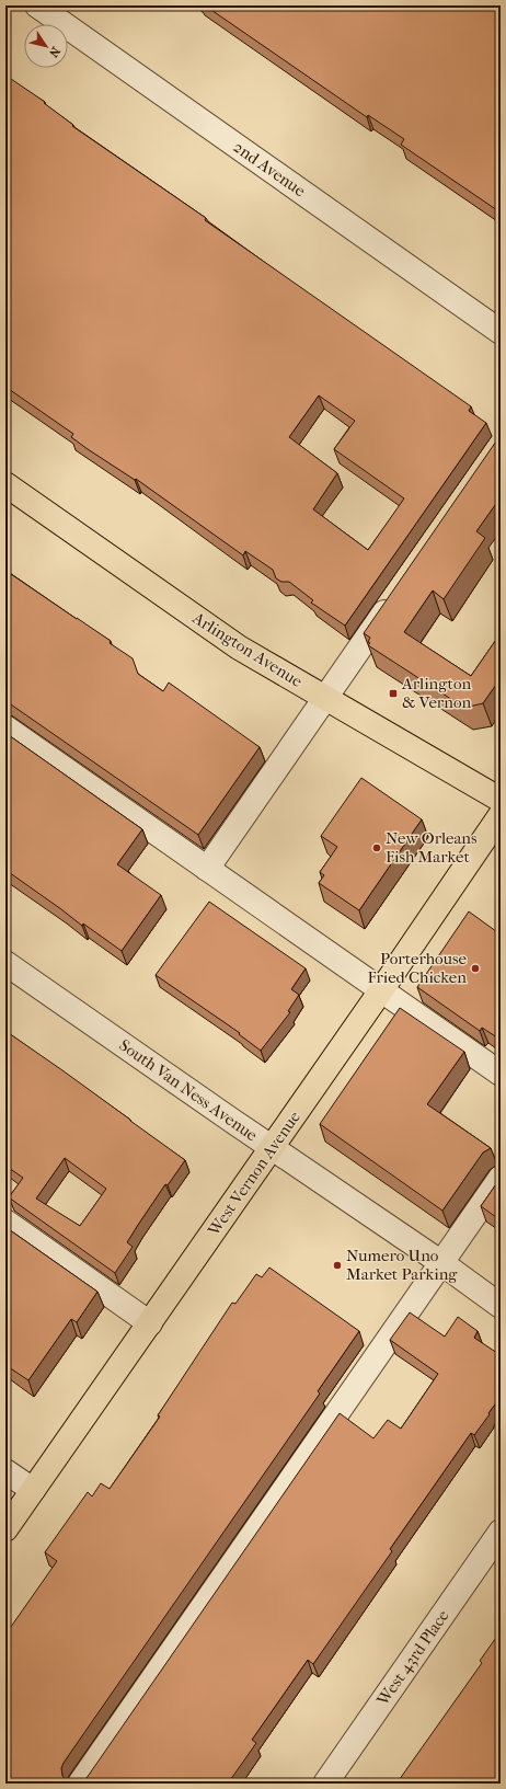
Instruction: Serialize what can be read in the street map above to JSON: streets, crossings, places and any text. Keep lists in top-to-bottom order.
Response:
{
  "streets": {
    "main road": ["Arlington Avenue", "West Vernon Avenue"],
    "street": ["2nd Avenue", "South Van Ness Avenue", "West 43rd Place"]
  },
  "crossings": [
    ["South Van Ness Avenue", "West Vernon Avenue"]
  ],
  "places": {
    "transit": ["Arlington & Vernon"],
    "other": ["New Orleans Fish Market", "Porterhouse Fried Chicken", "Numero Uno Market Parking"]
  },
  "north": "bottom right"
}
